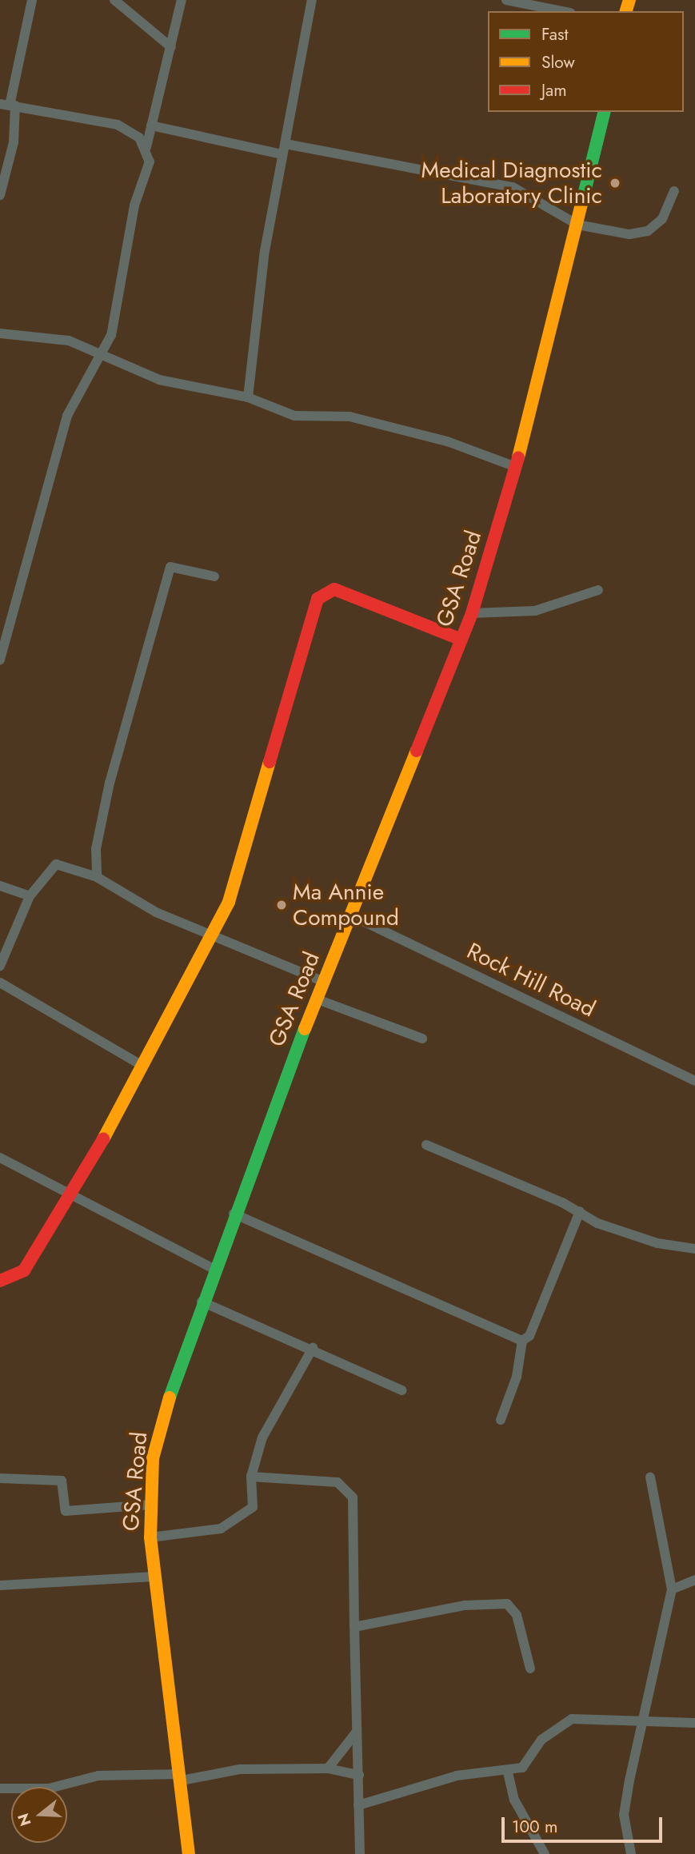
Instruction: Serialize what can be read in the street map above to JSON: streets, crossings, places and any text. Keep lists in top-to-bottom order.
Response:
{
  "streets": {
    "street": ["GSA Road", "Rock Hill Road"]
  },
  "crossings": [
    ["GSA Road", "Rock Hill Road"]
  ],
  "places": ["Medical Diagnostic Laboratory Clinic", "Ma Annie Compound"],
  "legend": ["Fast", "Slow", "Jam"],
  "scale_bar": "100 m",
  "north": "left"
}
